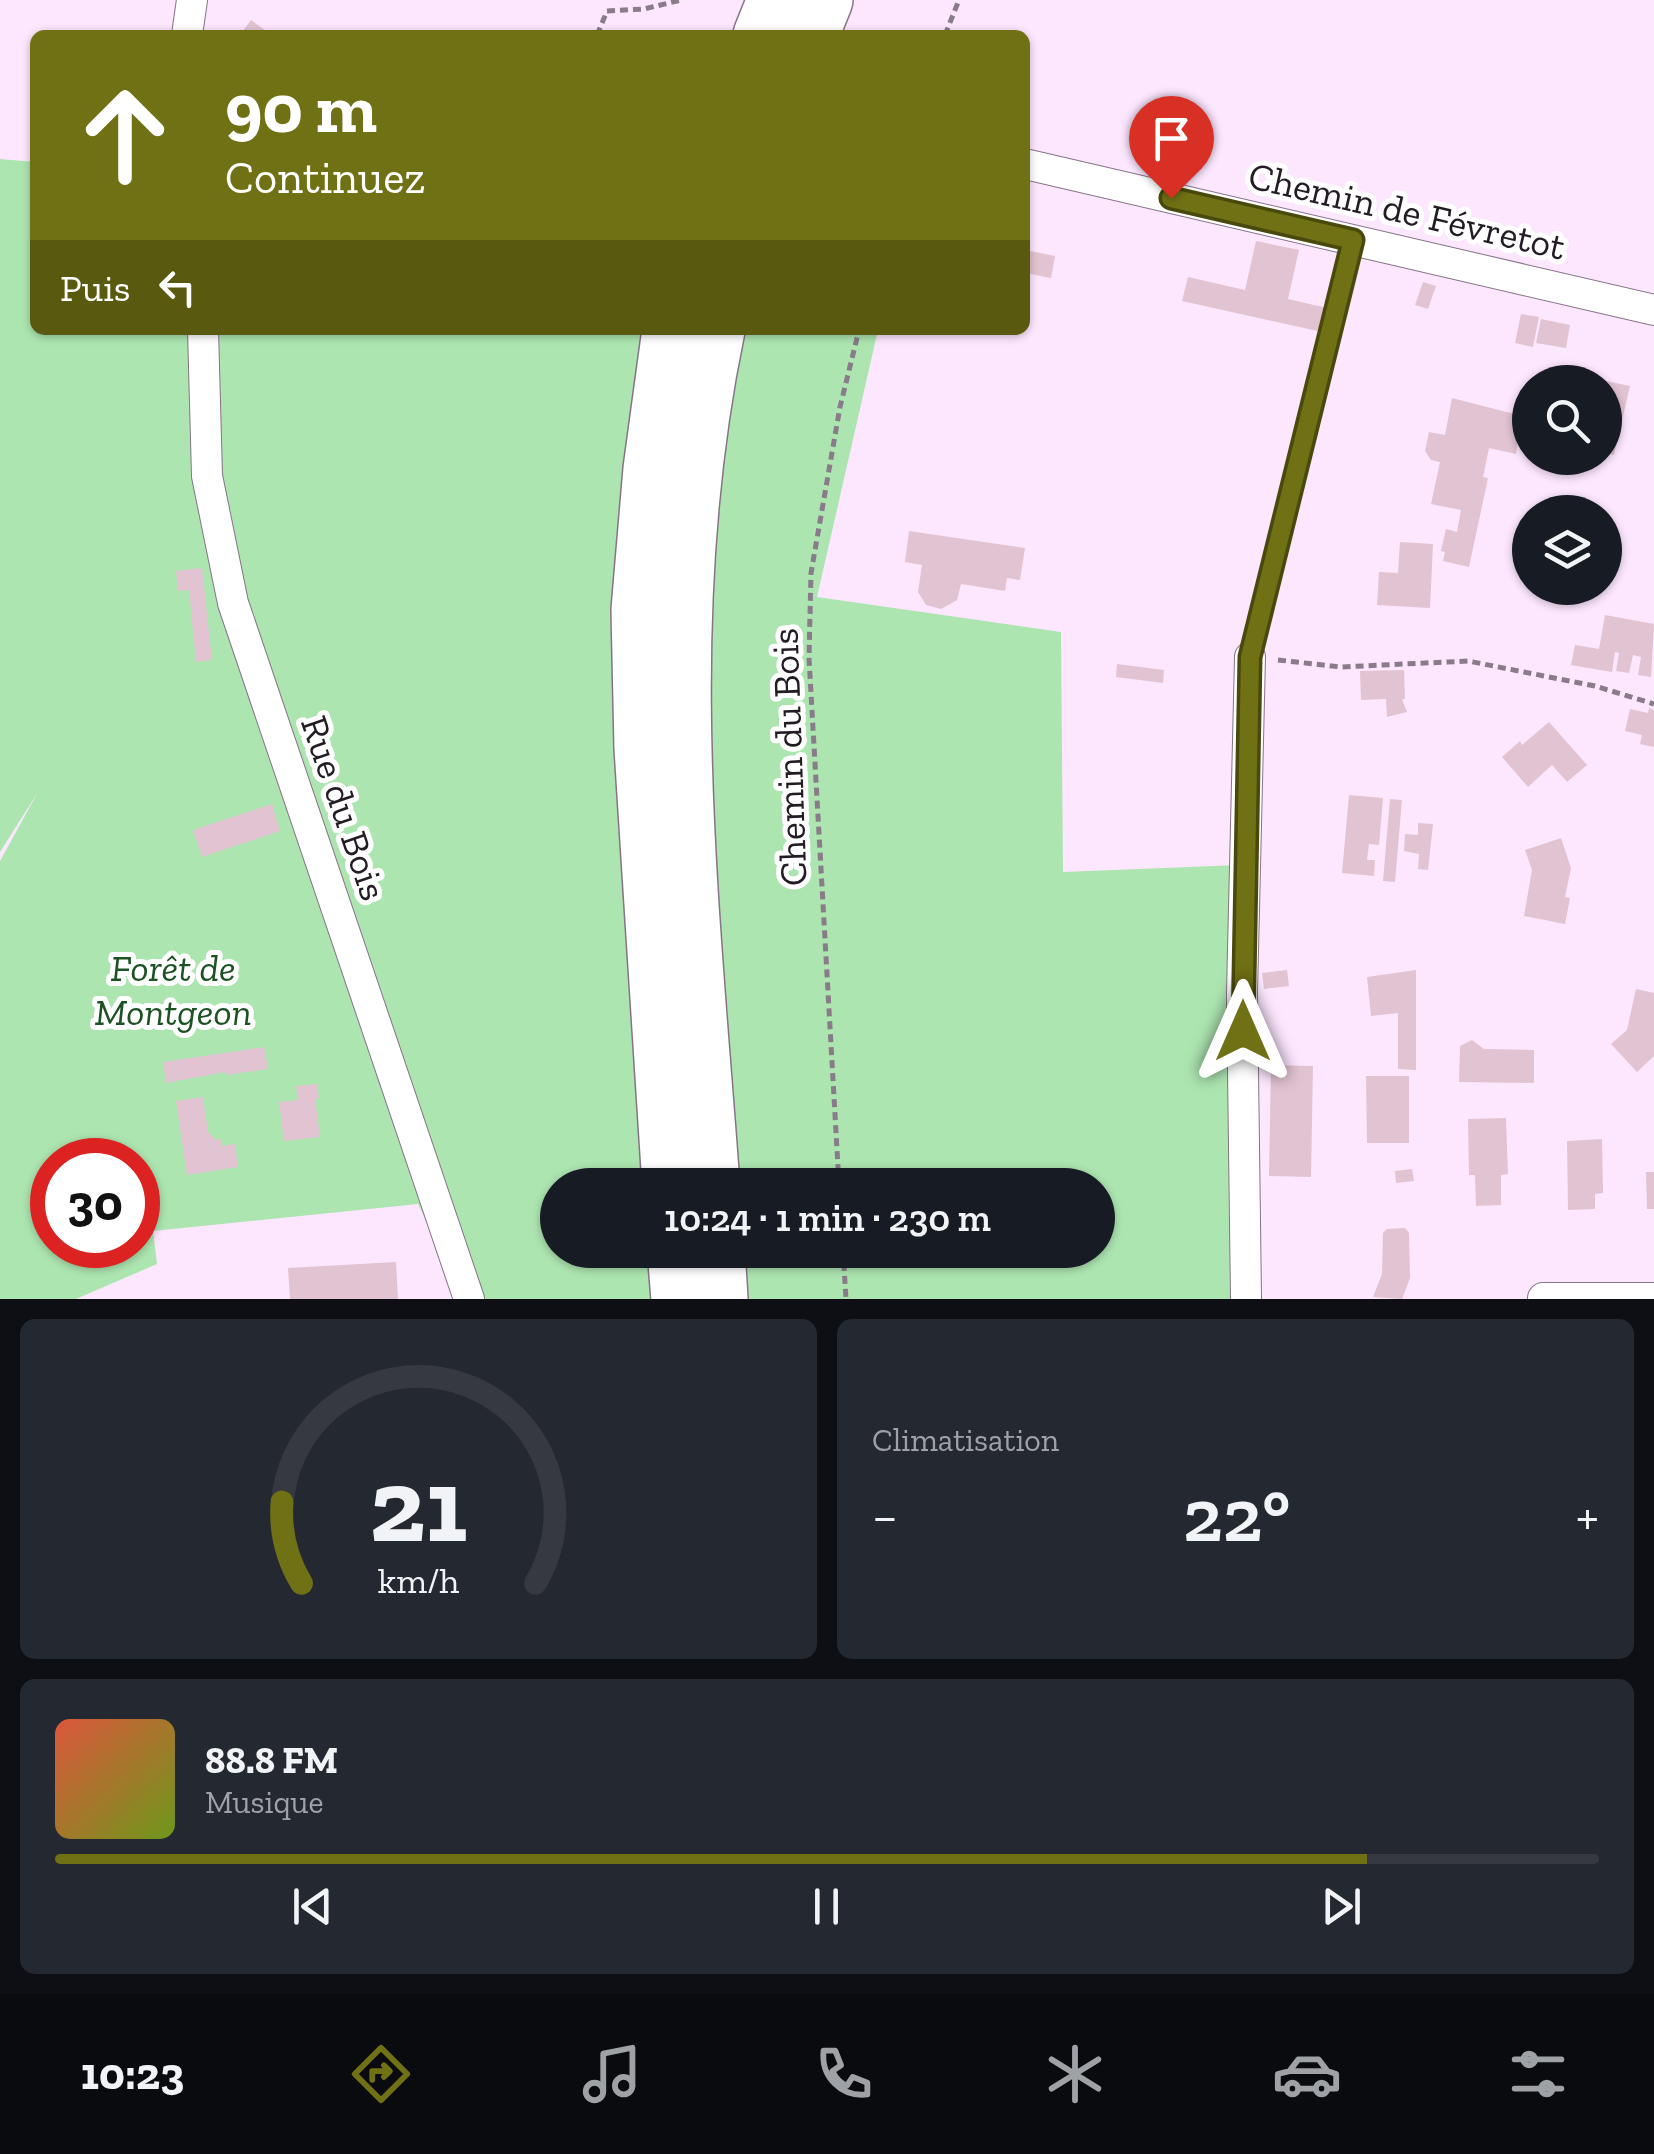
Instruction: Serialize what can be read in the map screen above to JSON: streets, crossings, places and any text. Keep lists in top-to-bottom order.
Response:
{
  "streets": {
    "street": ["Chemin de Févretot", "Rue du Bois"],
    "path": ["Chemin du Bois"]
  },
  "parks": ["Forêt de Montgeon"],
  "page": {
    "turn": ["90 m", "Continuez"],
    "then": "Puis",
    "limit": "30",
    "trip": "10:24 · 1 min · 230 m",
    "tile": "Climatisation",
    "heat": ["−", "22°", "+"],
    "song": ["88.8 FM", "Musique"],
    "tabs": "10:23",
    "gauge": ["21", "km/h"]
  }
}
